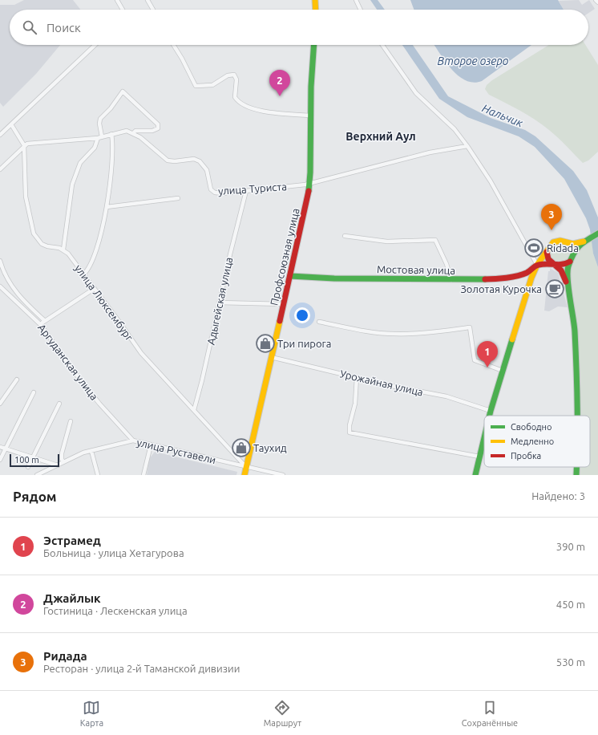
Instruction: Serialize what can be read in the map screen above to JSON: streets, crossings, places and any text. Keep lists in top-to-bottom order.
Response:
{
  "streets": {
    "street": [
      "улица Туриста",
      "Профсоюзная улица",
      "Мостовая улица",
      "Адыгейская улица",
      "улица Люксембург",
      "Аргуданская улица",
      "Урожайная улица",
      "улица Руставели"
    ]
  },
  "crossings": [
    ["улица Туриста", "Профсоюзная улица"],
    ["улица Туриста", "Адыгейская улица"],
    ["Профсоюзная улица", "Мостовая улица"],
    ["Профсоюзная улица", "улица Люксембург"],
    ["Профсоюзная улица", "Урожайная улица"],
    ["Профсоюзная улица", "улица Руставели"],
    ["Адыгейская улица", "улица Люксембург"],
    ["улица Люксембург", "улица Руставели"],
    ["Аргуданская улица", "улица Руставели"]
  ],
  "districts": ["Верхний Аул"],
  "water": ["Второе озеро", "Нальчик"],
  "places": {
    "sports": ["Ridada"],
    "cafe": ["Золотая Курочка"],
    "shop": ["Три пирога", "Таухид"]
  },
  "legend": ["Свободно", "Медленно", "Пробка"],
  "scale_bar": "100 m",
  "page": {
    "search": "Поиск",
    "pins": ["2", "3", "1"],
    "scale": "100 m",
    "heading": ["Рядом", "Найдено: 3"],
    "list": [
      {
        "mark": "1",
        "name": "Эстрамед",
        "note": "Больница · улица Хетагурова",
        "value": "390 m"
      },
      {
        "mark": "2",
        "name": "Джайлык",
        "note": "Гостиница · Лескенская улица",
        "value": "450 m"
      },
      {
        "mark": "3",
        "name": "Ридада",
        "note": "Ресторан · улица 2-й Таманской дивизии",
        "value": "530 m"
      }
    ],
    "nav": ["Карта", "Маршрут", "Сохранённые"]
  }
}
